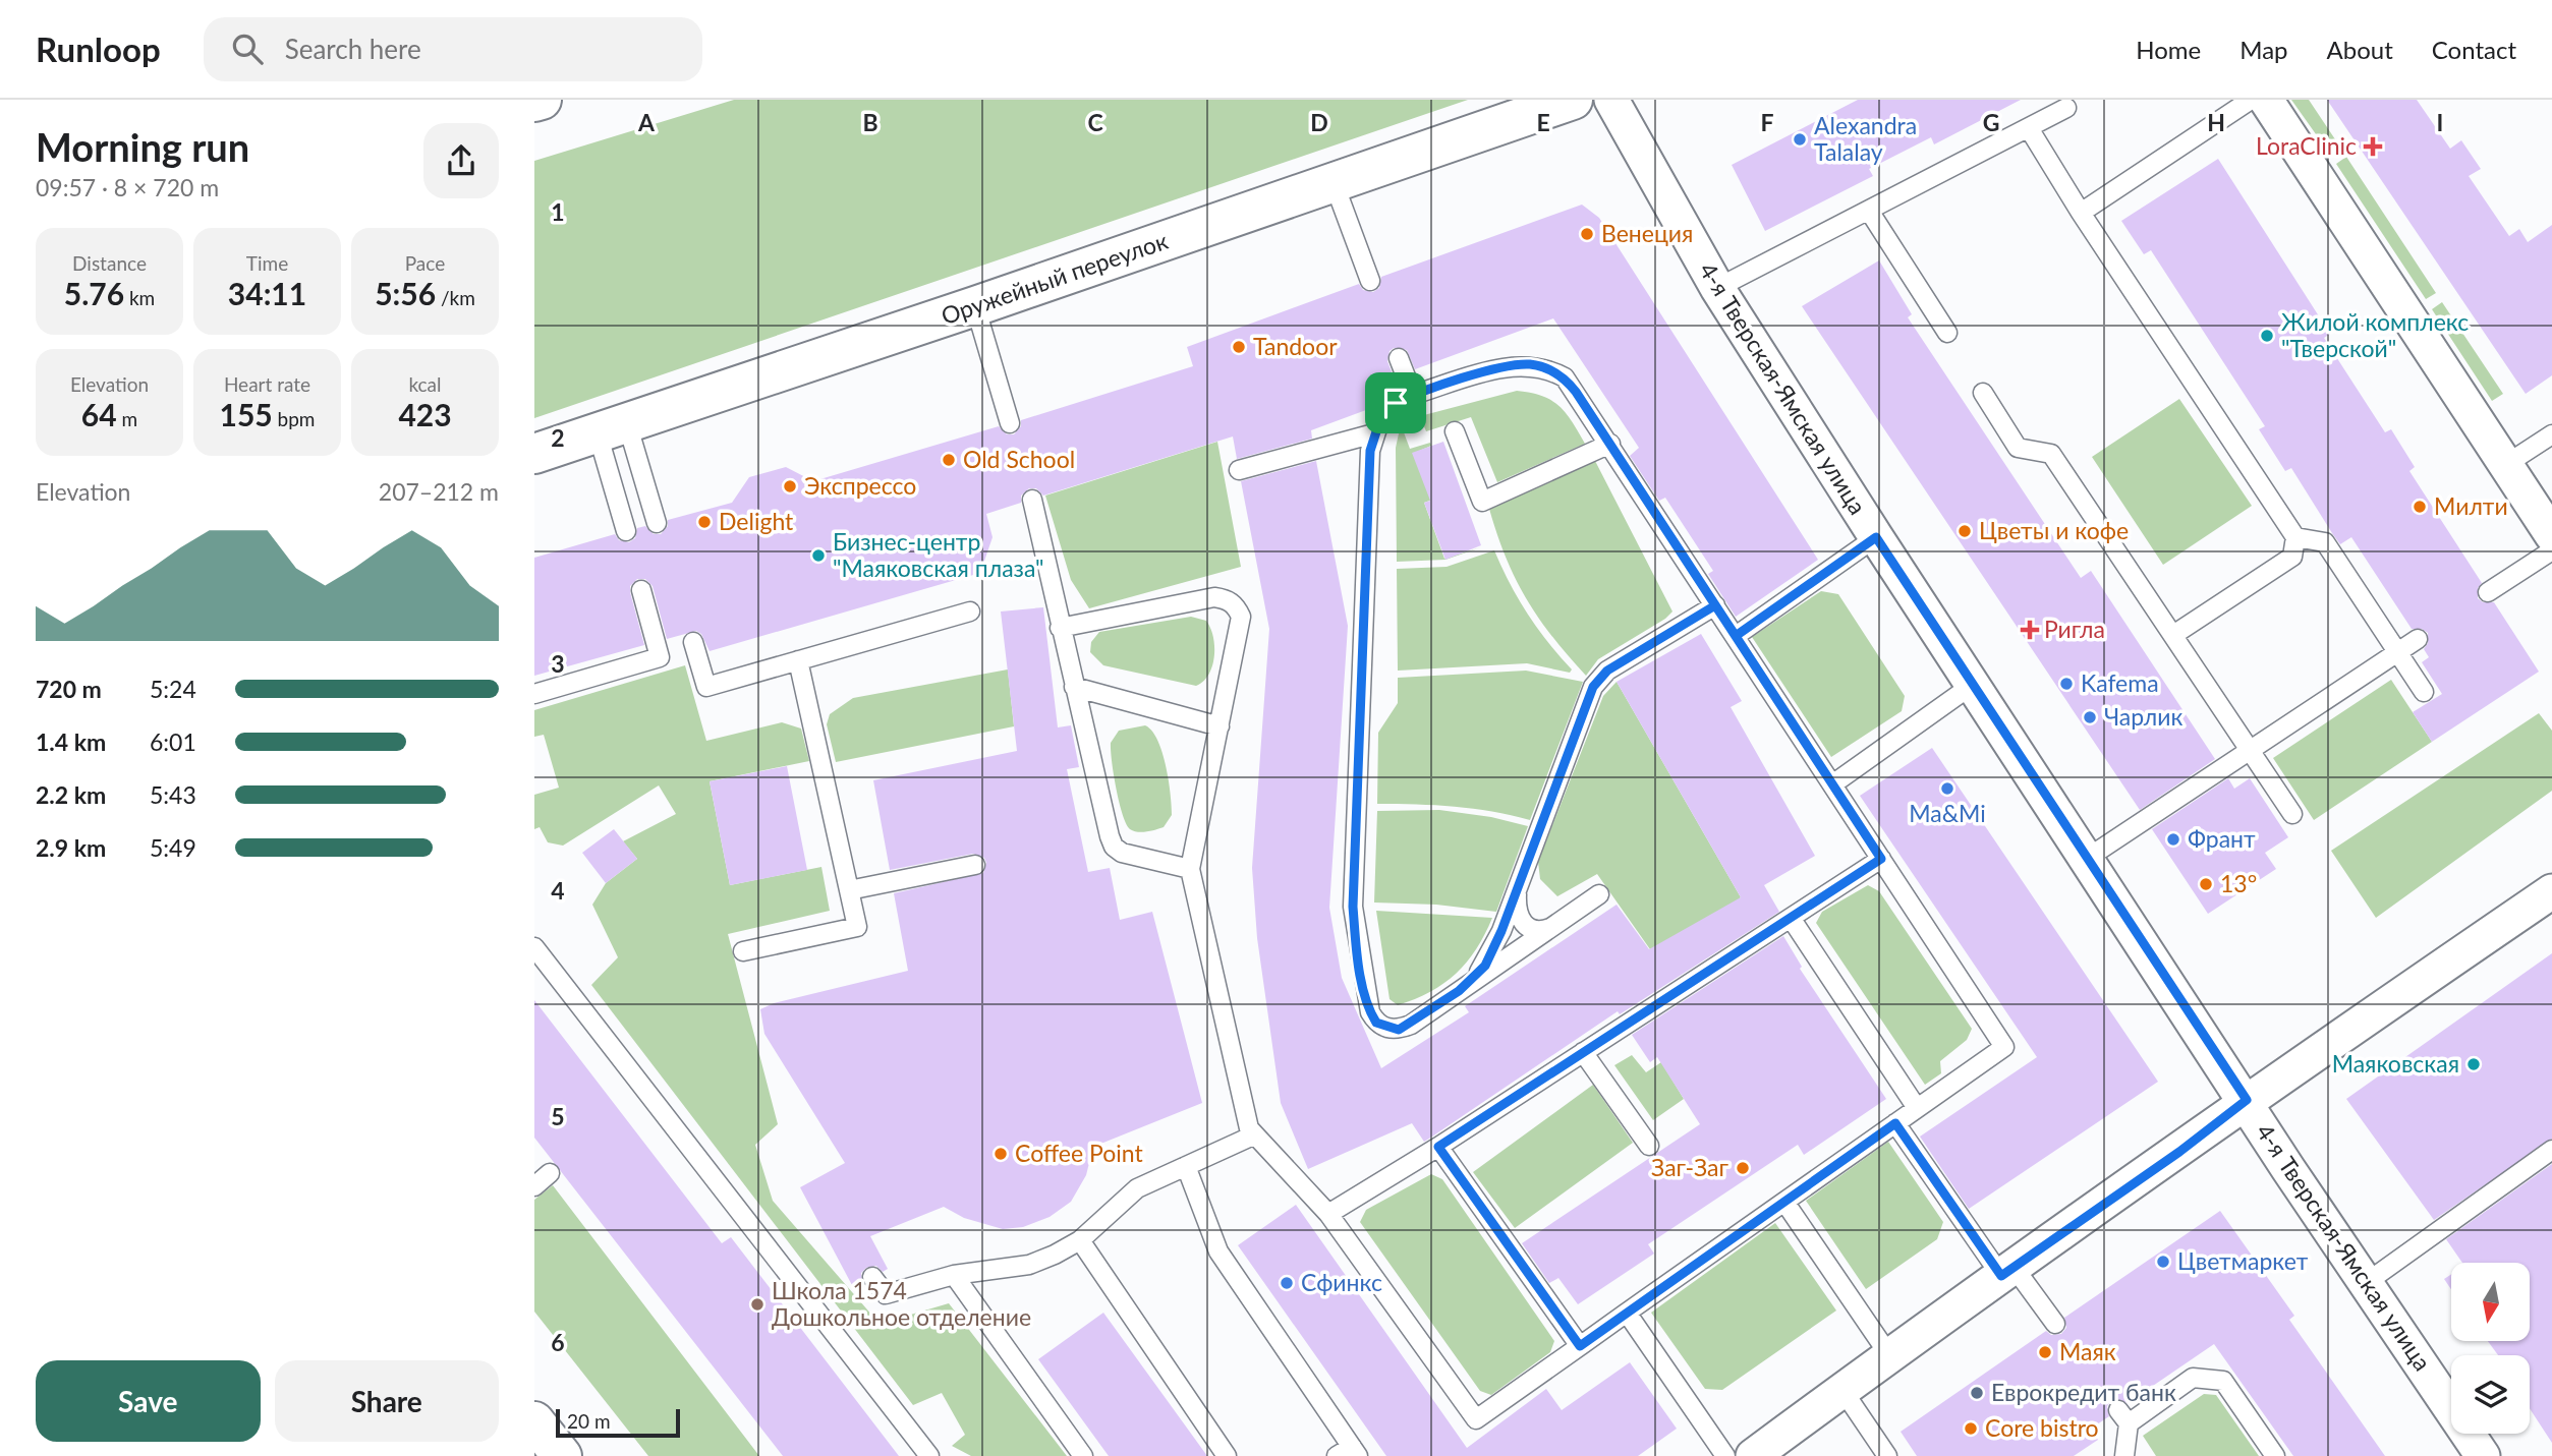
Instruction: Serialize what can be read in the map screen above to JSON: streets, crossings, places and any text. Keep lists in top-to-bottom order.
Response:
{
  "streets": {
    "main road": ["Оружейный переулок"],
    "street": ["4-я Тверская-Ямская улица"]
  },
  "places": {
    "other": [
      "Alexandra Talalay",
      "Венеция",
      "Жилой комплекс \"Тверской\"",
      "Tandoor",
      "Old School",
      "Экспрессо",
      "Милти",
      "Delight",
      "Цветы и кофе",
      "Бизнес-центр \"Маяковская плаза\"",
      "Kafema",
      "Чарлик",
      "Ma&Mi",
      "Франт",
      "13°",
      "Маяковская",
      "Coffee Point",
      "Заг-Заг",
      "Цветмаркет",
      "Сфинкс",
      "Школа 1574 Дошкольное отделение",
      "Маяк",
      "Еврокредит банк",
      "Core bistro"
    ],
    "health": ["LoraClinic", "Ригла"]
  },
  "scale_bar": "20 m",
  "north": "bottom",
  "page": {
    "header": "Runloop",
    "search": "Search here",
    "nav": [
      "Home",
      "Map",
      "About",
      "Contact"
    ],
    "heading": ["Morning run", "09:57 · 8 × 720 m"],
    "stats": [
      ["Distance", "5.76 km"],
      ["Time", "34:11"],
      ["Pace", "5:56 /km"],
      ["Elevation", "64 m"],
      ["Heart rate", "155 bpm"],
      ["kcal", "423"]
    ],
    "chart": ["Elevation", "207–212 m"],
    "list": [
      {
        "name": "720 m",
        "note": "5:24"
      },
      {
        "name": "1.4 km",
        "note": "6:01"
      },
      {
        "name": "2.2 km",
        "note": "5:43"
      },
      {
        "name": "2.9 km",
        "note": "5:49"
      }
    ],
    "buttons": ["Save", "Share"],
    "scale": "20 m"
  },
  "grid": {
    "columns": [
      "A",
      "B",
      "C",
      "D",
      "E",
      "F",
      "G",
      "H",
      "I"
    ],
    "rows": [
      "1",
      "2",
      "3",
      "4",
      "5",
      "6"
    ]
  }
}
